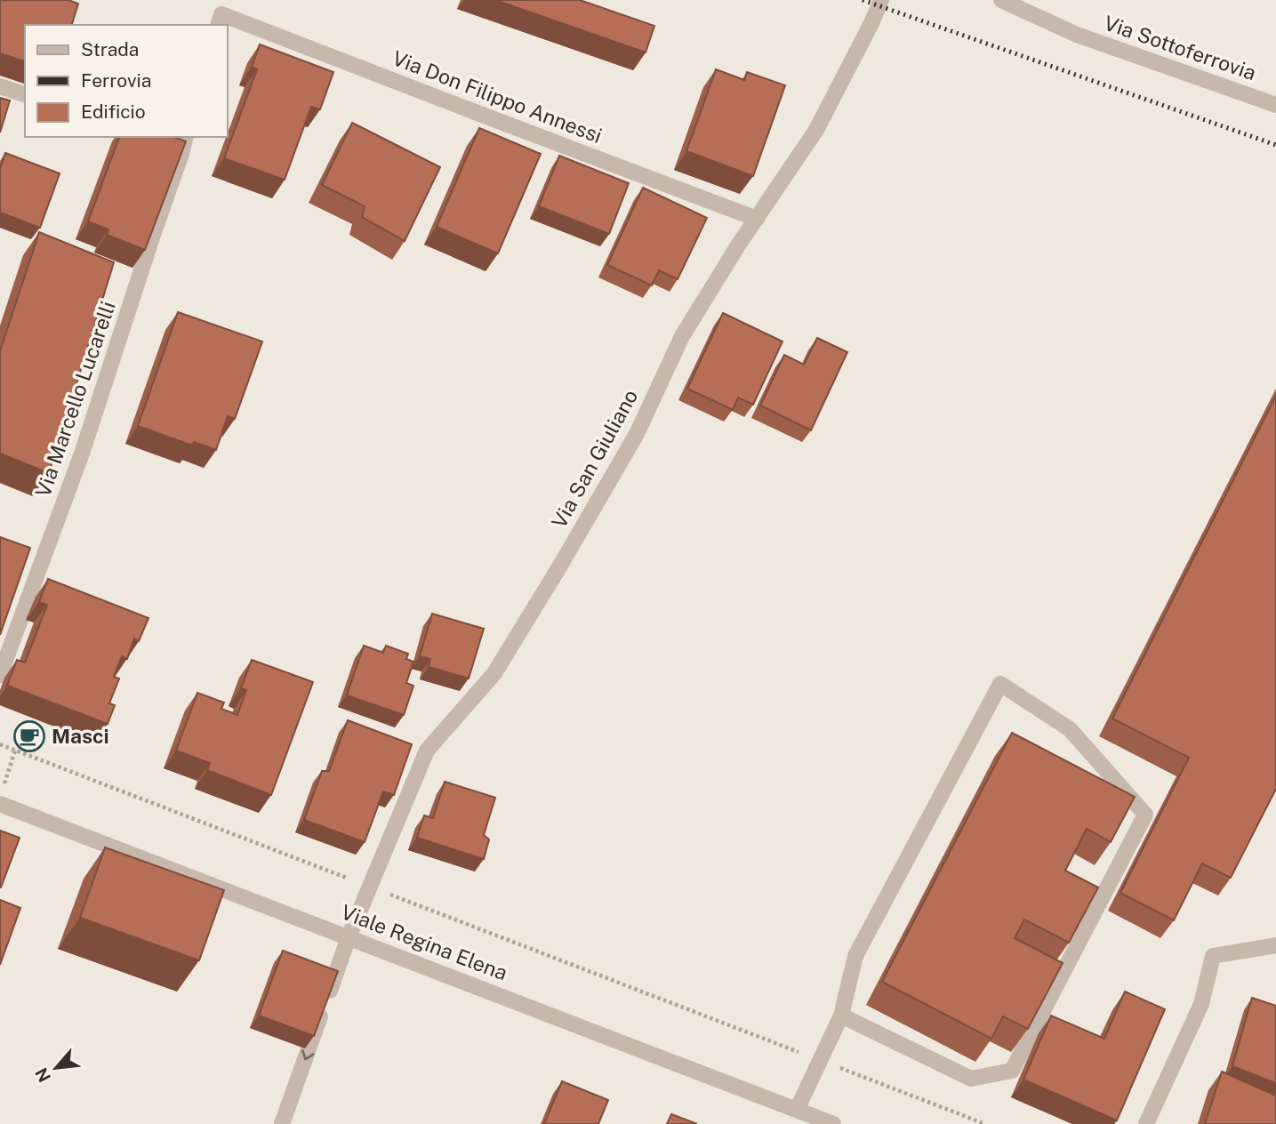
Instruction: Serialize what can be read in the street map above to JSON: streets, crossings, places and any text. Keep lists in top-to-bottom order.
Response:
{
  "streets": {
    "street": [
      "Via Sottoferrovia",
      "Via Don Filippo Annessi",
      "Via Marcello Lucarelli",
      "Via San Giuliano",
      "Viale Regina Elena"
    ]
  },
  "crossings": [
    ["Via Don Filippo Annessi", "Via San Giuliano"],
    ["Via San Giuliano", "Viale Regina Elena"]
  ],
  "places": {
    "cafe": ["Masci"]
  },
  "legend": ["Strada", "Ferrovia", "Edificio"],
  "north": "bottom left"
}
